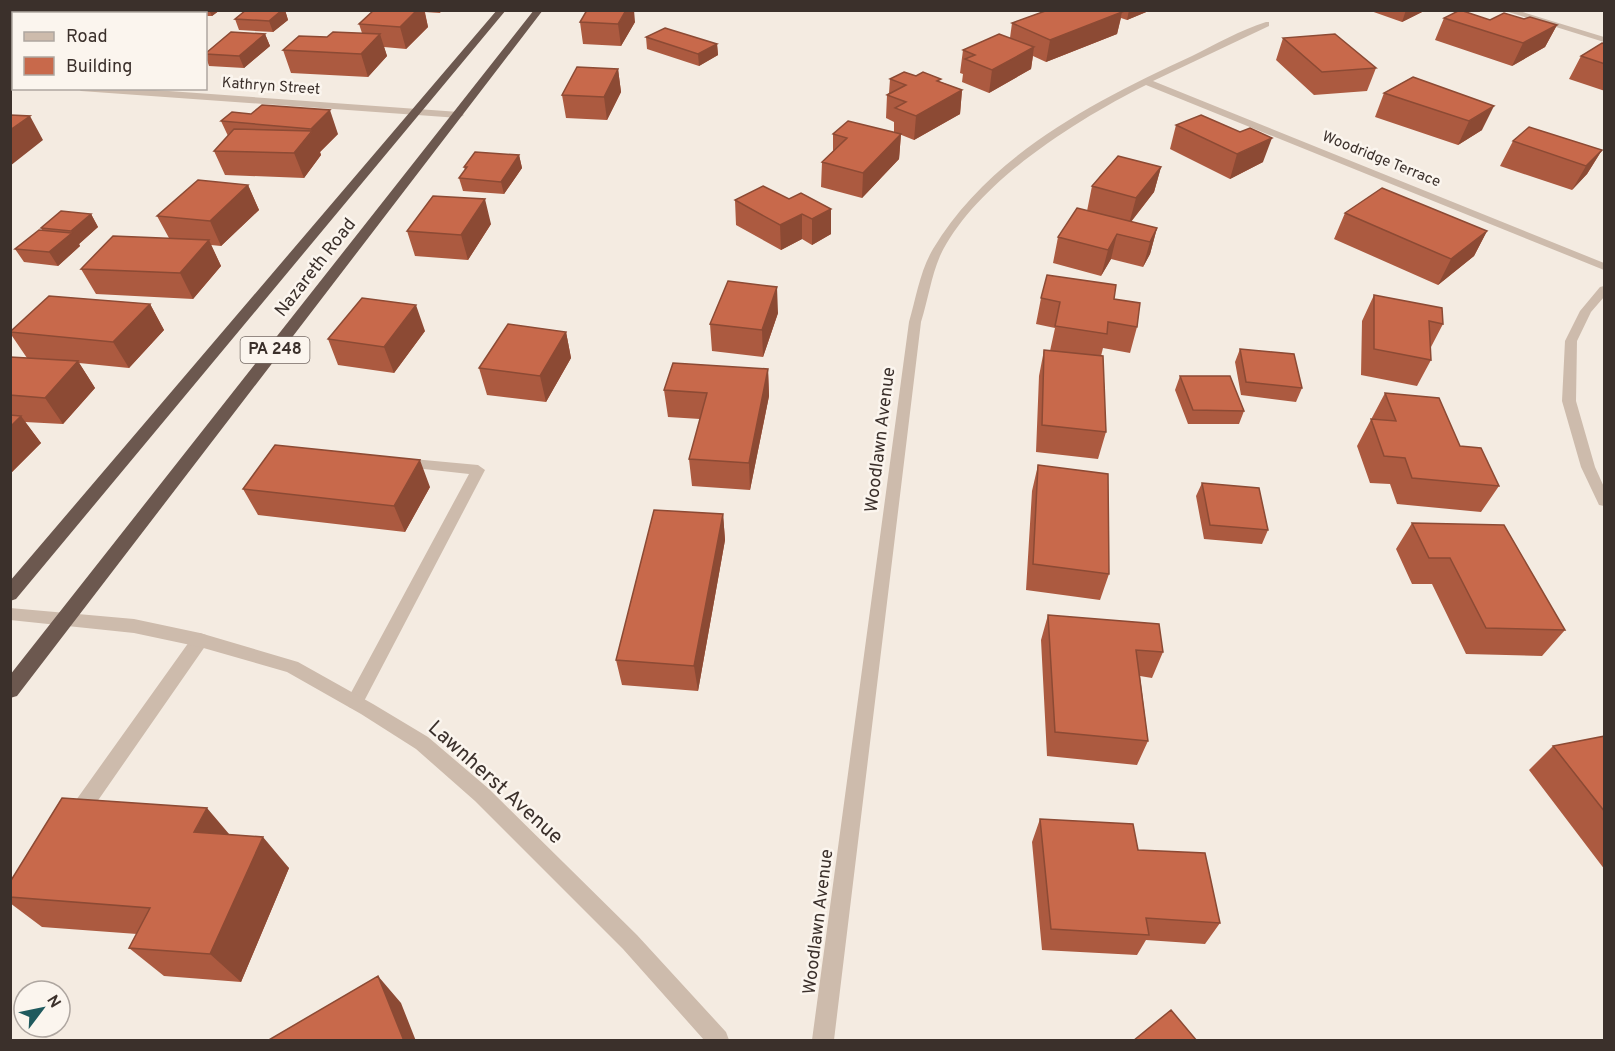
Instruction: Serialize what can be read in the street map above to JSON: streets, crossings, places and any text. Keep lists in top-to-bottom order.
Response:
{
  "streets": {
    "highway": ["Nazareth Road", "PA 248"],
    "street": [
      "Kathryn Street",
      "Woodridge Terrace",
      "Woodlawn Avenue",
      "Lawnherst Avenue"
    ]
  },
  "crossings": [
    ["Kathryn Street", "Nazareth Road"],
    ["Woodridge Terrace", "Woodlawn Avenue"],
    ["Nazareth Road", "Lawnherst Avenue"]
  ],
  "legend": ["Road", "Building"],
  "north": "top right"
}
